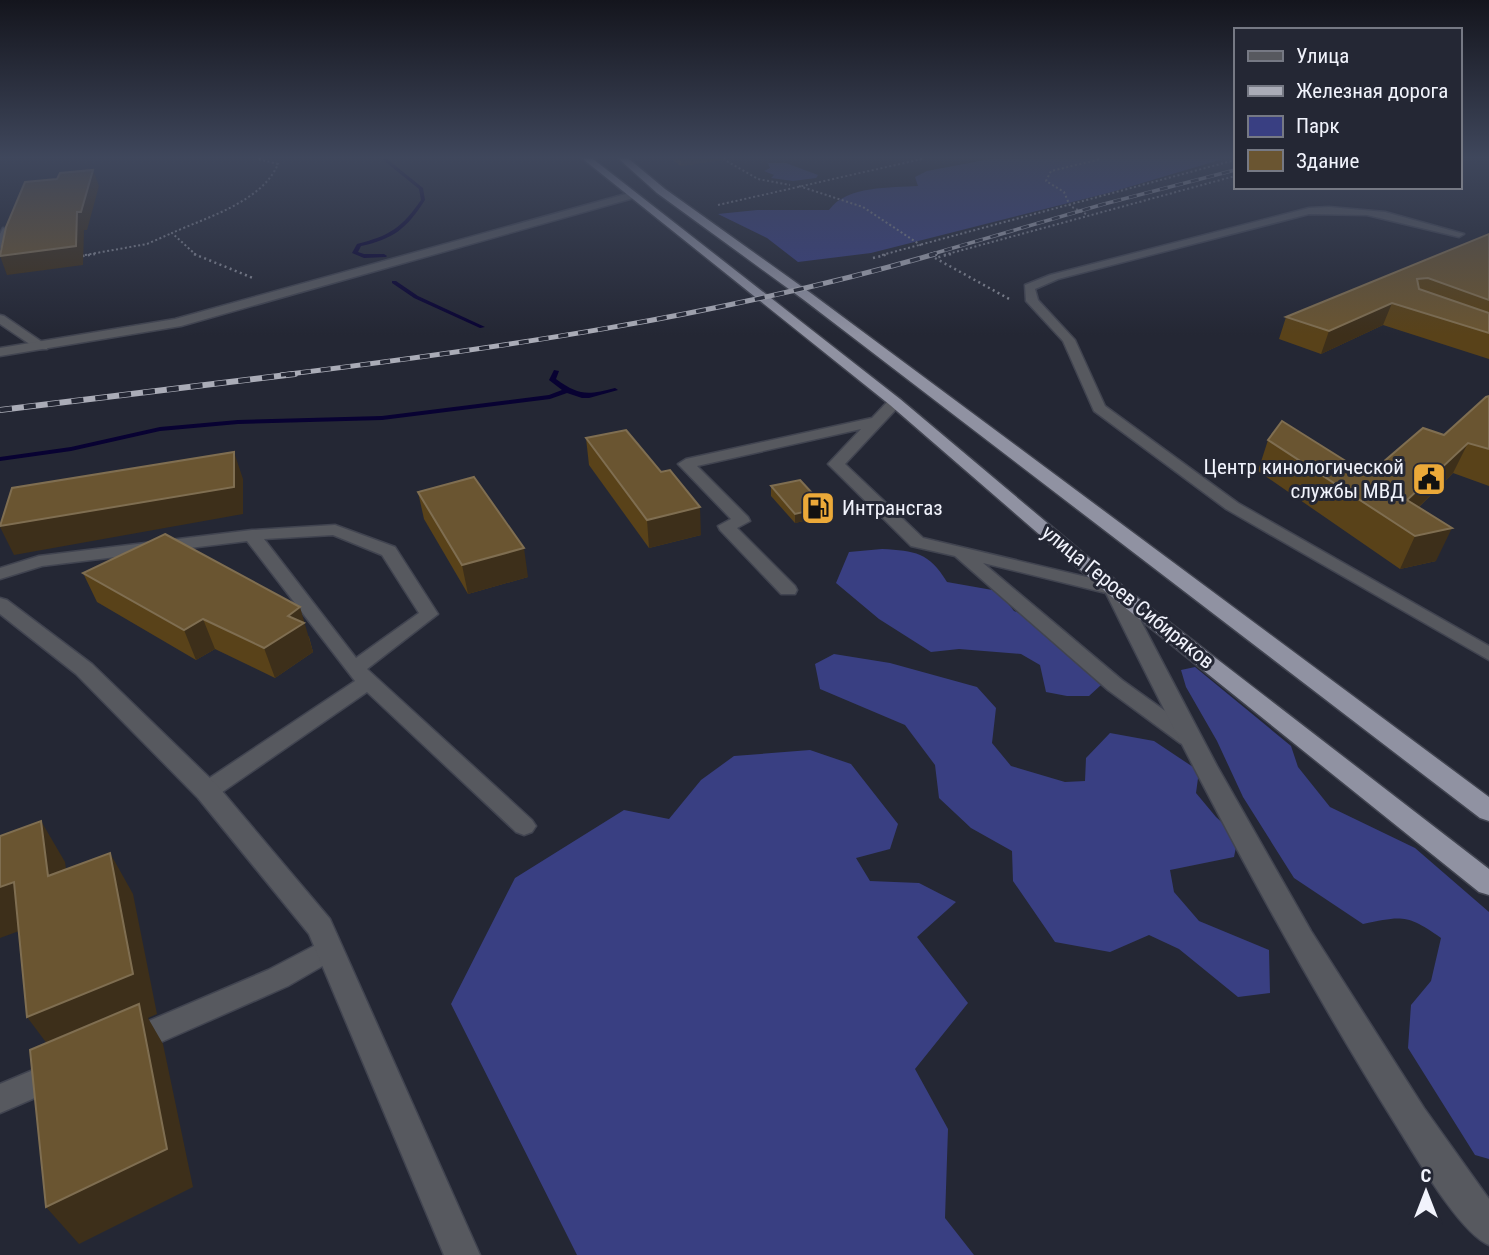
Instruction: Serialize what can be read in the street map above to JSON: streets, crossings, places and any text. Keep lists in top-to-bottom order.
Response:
{
  "streets": {
    "highway": ["улица Героев Сибиряков"]
  },
  "places": {
    "public building": ["Центр кинологической службы МВД"],
    "fuel station": ["Интрансгаз"]
  },
  "legend": [
    "Улица",
    "Железная дорога",
    "Парк",
    "Здание"
  ],
  "north": "top"
}
